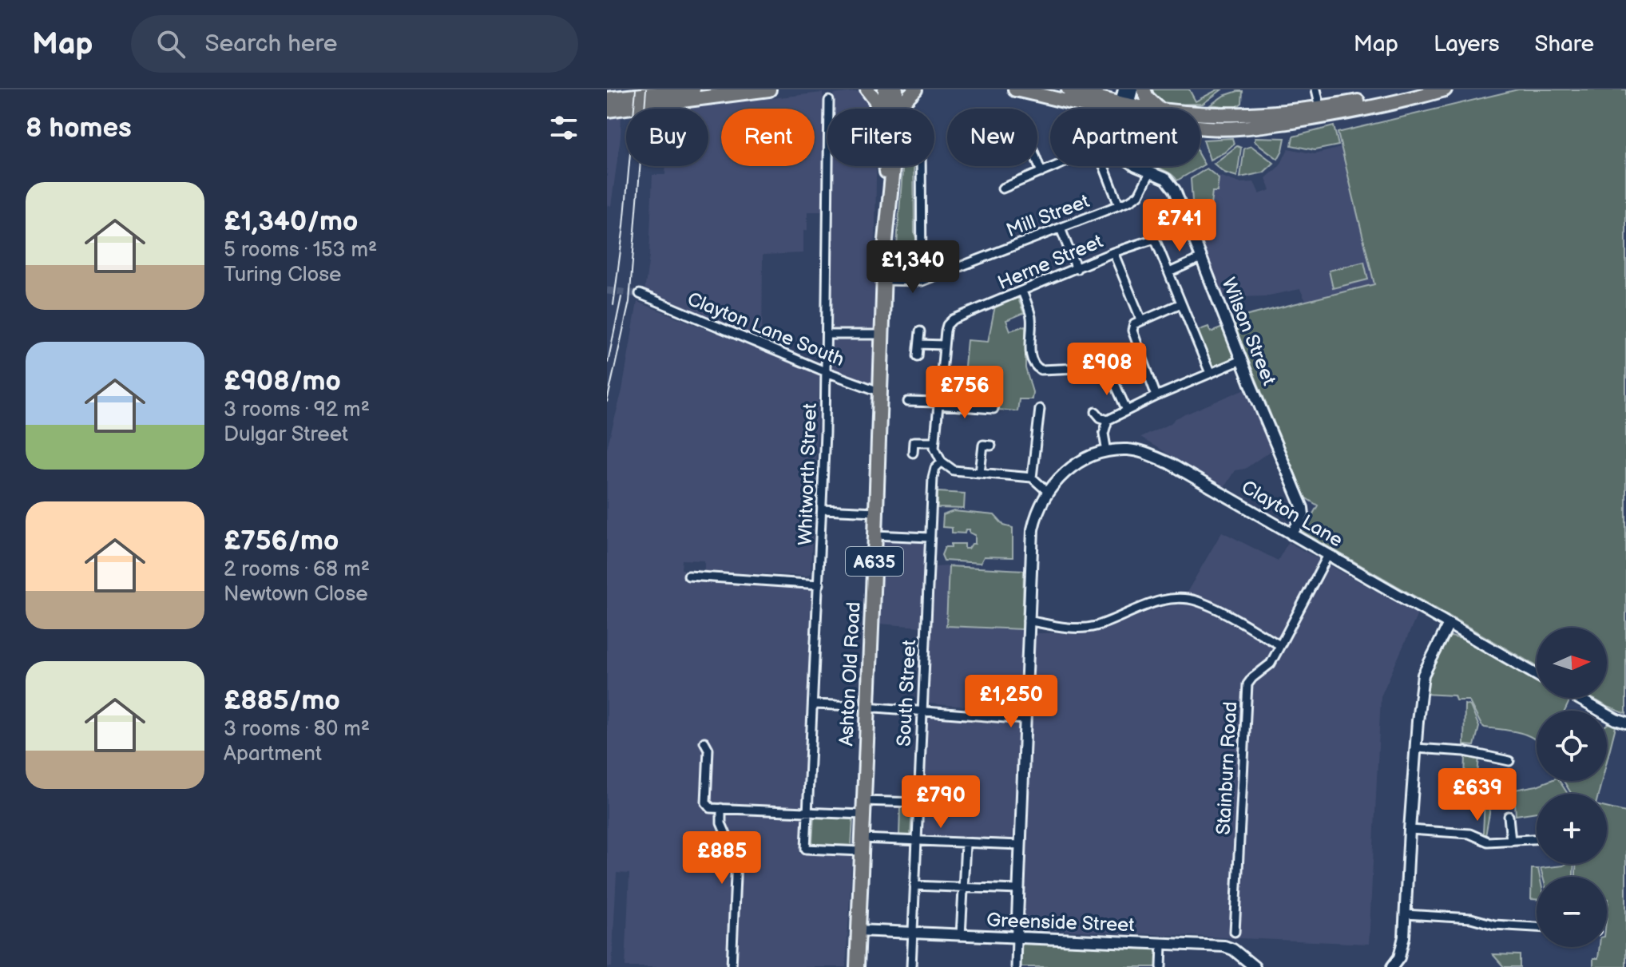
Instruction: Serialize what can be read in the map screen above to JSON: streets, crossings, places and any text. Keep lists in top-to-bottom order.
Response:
{
  "streets": {
    "highway": ["A635", "Ashton Old Road"],
    "street": [
      "Mill Street",
      "Herne Street",
      "Clayton Lane South",
      "Wilson Street",
      "Whitworth Street",
      "Clayton Lane",
      "South Street",
      "Stainburn Road",
      "Greenside Street"
    ]
  },
  "crossings": [
    ["Mill Street", "Wilson Street"],
    ["Herne Street", "South Street"],
    ["Clayton Lane South", "Whitworth Street"],
    ["Clayton Lane South", "Ashton Old Road"],
    ["Wilson Street", "Clayton Lane"],
    ["Whitworth Street", "Ashton Old Road"],
    ["Clayton Lane", "Stainburn Road"],
    ["Ashton Old Road", "Greenside Street"],
    ["South Street", "Greenside Street"]
  ],
  "north": "right",
  "page": {
    "header": "Map",
    "search": "Search here",
    "nav": ["Map", "Layers", "Share"],
    "heading": "8 homes",
    "chip": [
      "Buy",
      "Rent",
      "Filters",
      "New",
      "Apartment"
    ],
    "list": [
      {
        "name": "£1,340/mo",
        "note": "5 rooms · 153 m² · Turing Close"
      },
      {
        "name": "£908/mo",
        "note": "3 rooms · 92 m² · Dulgar Street"
      },
      {
        "name": "£756/mo",
        "note": "2 rooms · 68 m² · Newtown Close"
      },
      {
        "name": "£885/mo",
        "note": "3 rooms · 80 m² · Apartment"
      }
    ],
    "price": [
      "£741",
      "£1,340",
      "£908",
      "£756",
      "£1,250",
      "£639",
      "£790",
      "£885"
    ],
    "map_buttons": ["+", "−"]
  }
}
